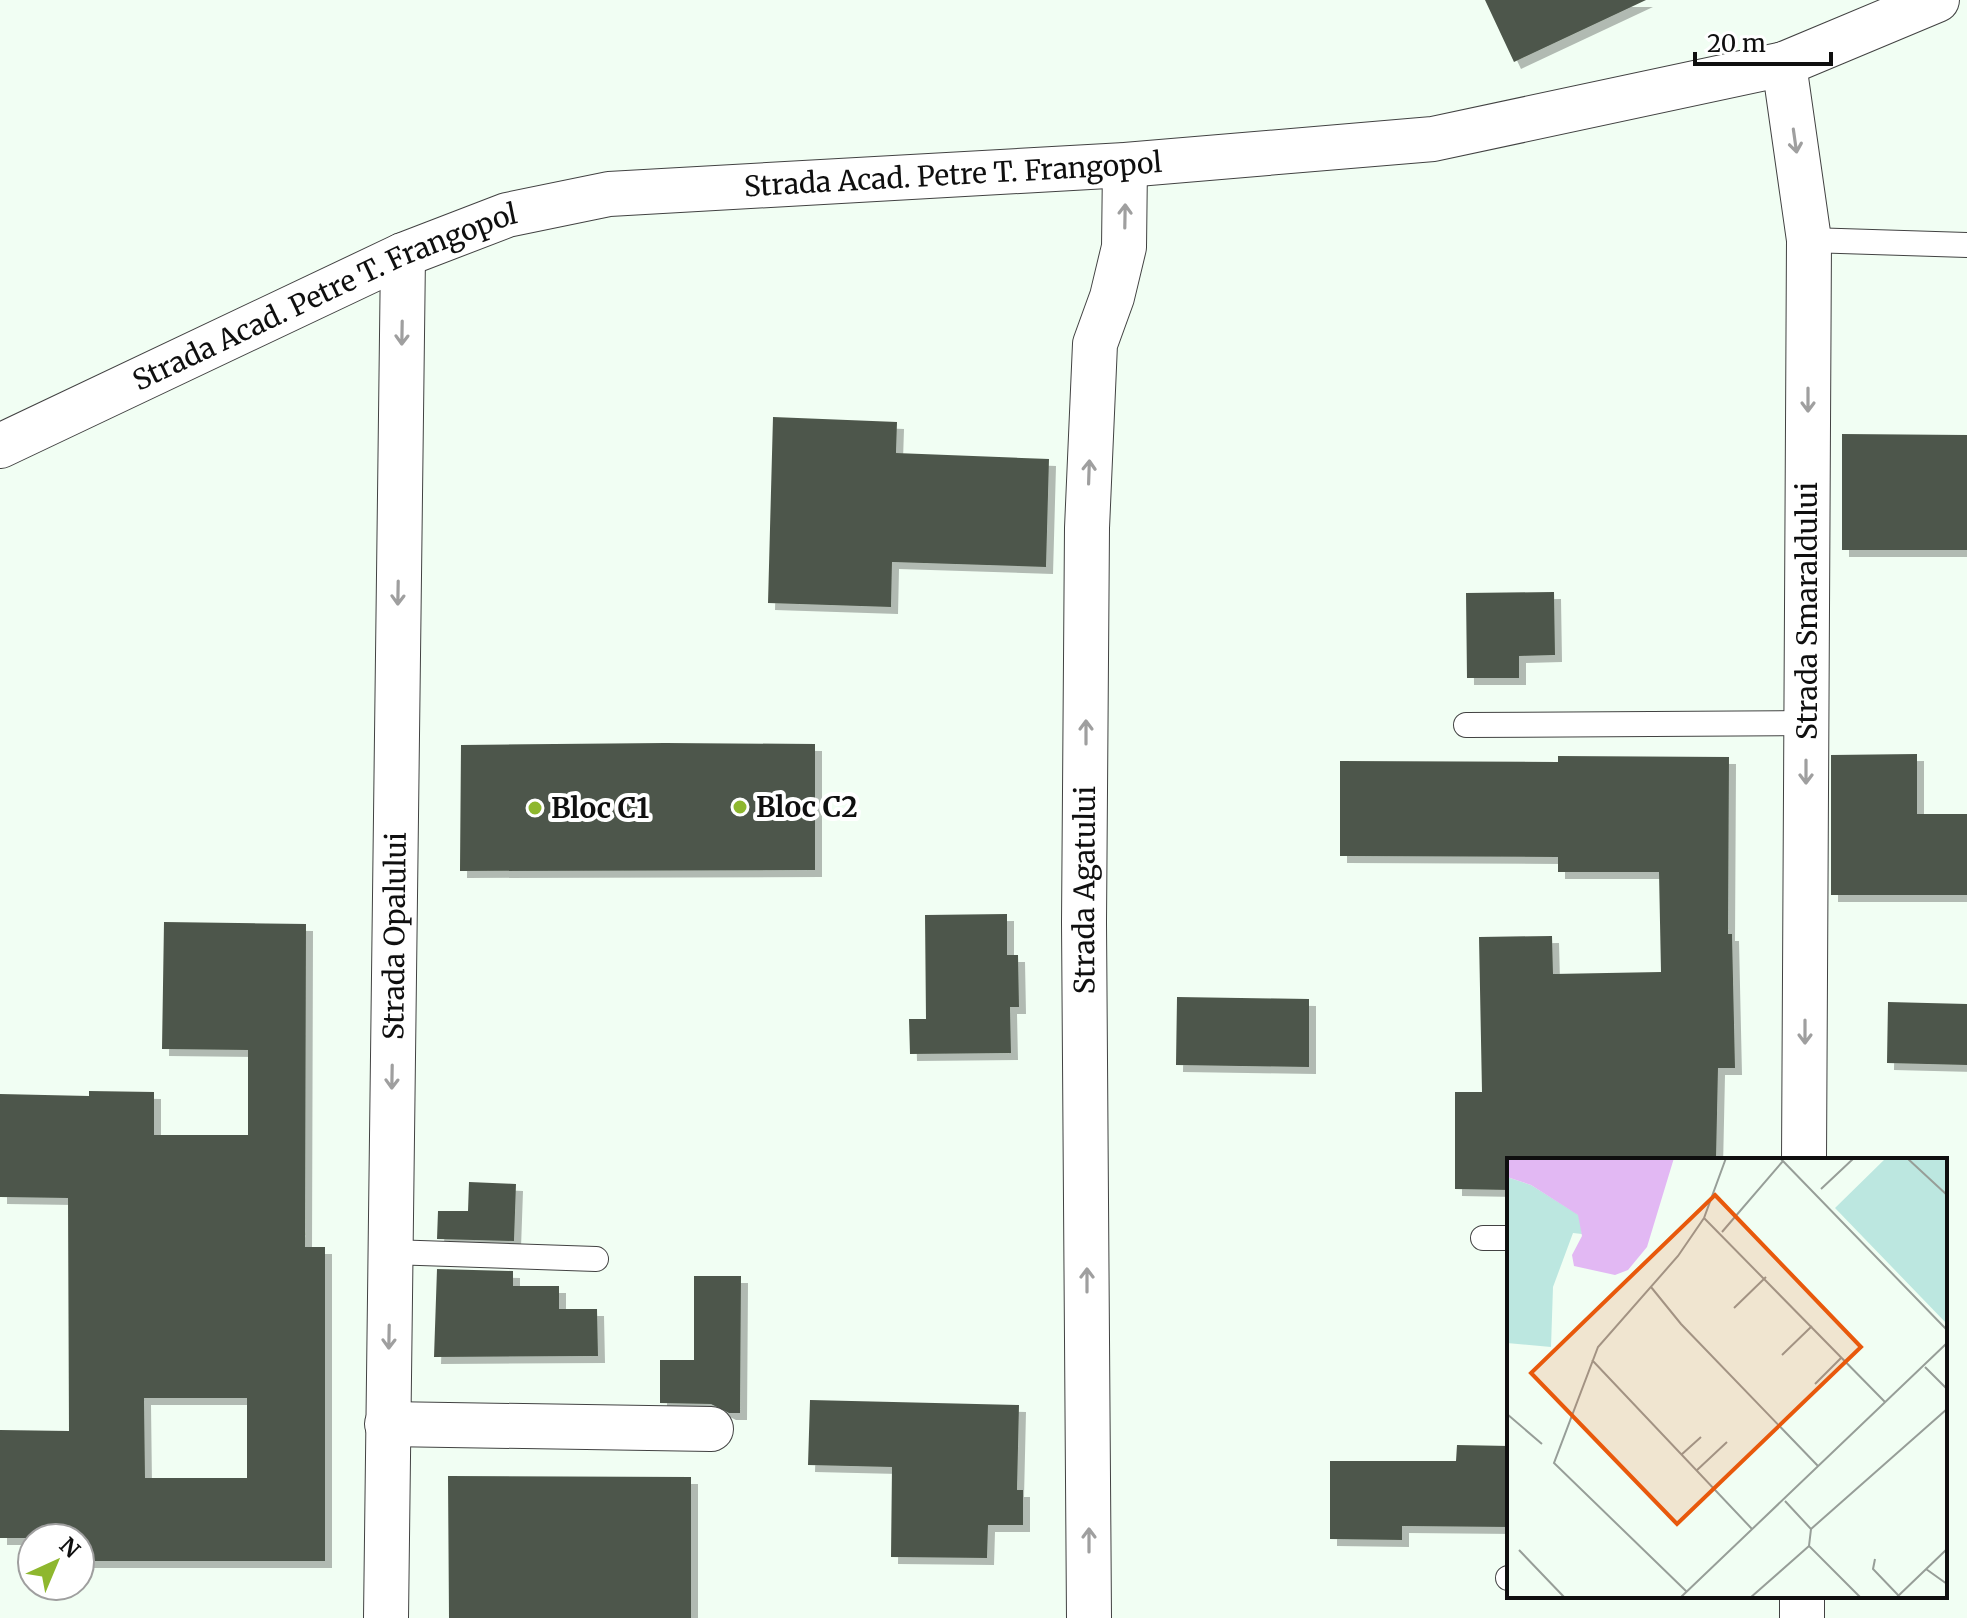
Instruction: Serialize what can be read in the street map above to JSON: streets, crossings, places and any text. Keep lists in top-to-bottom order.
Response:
{
  "streets": {
    "street": [
      "Strada Acad. Petre T. Frangopol",
      "Strada Smaraldului",
      "Strada Agatului",
      "Strada Opalului"
    ]
  },
  "crossings": [
    ["Strada Acad. Petre T. Frangopol", "Strada Smaraldului"],
    ["Strada Acad. Petre T. Frangopol", "Strada Agatului"],
    ["Strada Acad. Petre T. Frangopol", "Strada Opalului"]
  ],
  "one_way": ["Strada Smaraldului", "Strada Agatului", "Strada Opalului"],
  "places": ["Bloc C2", "Bloc C1"],
  "scale_bar": "20 m",
  "north": "top right"
}
